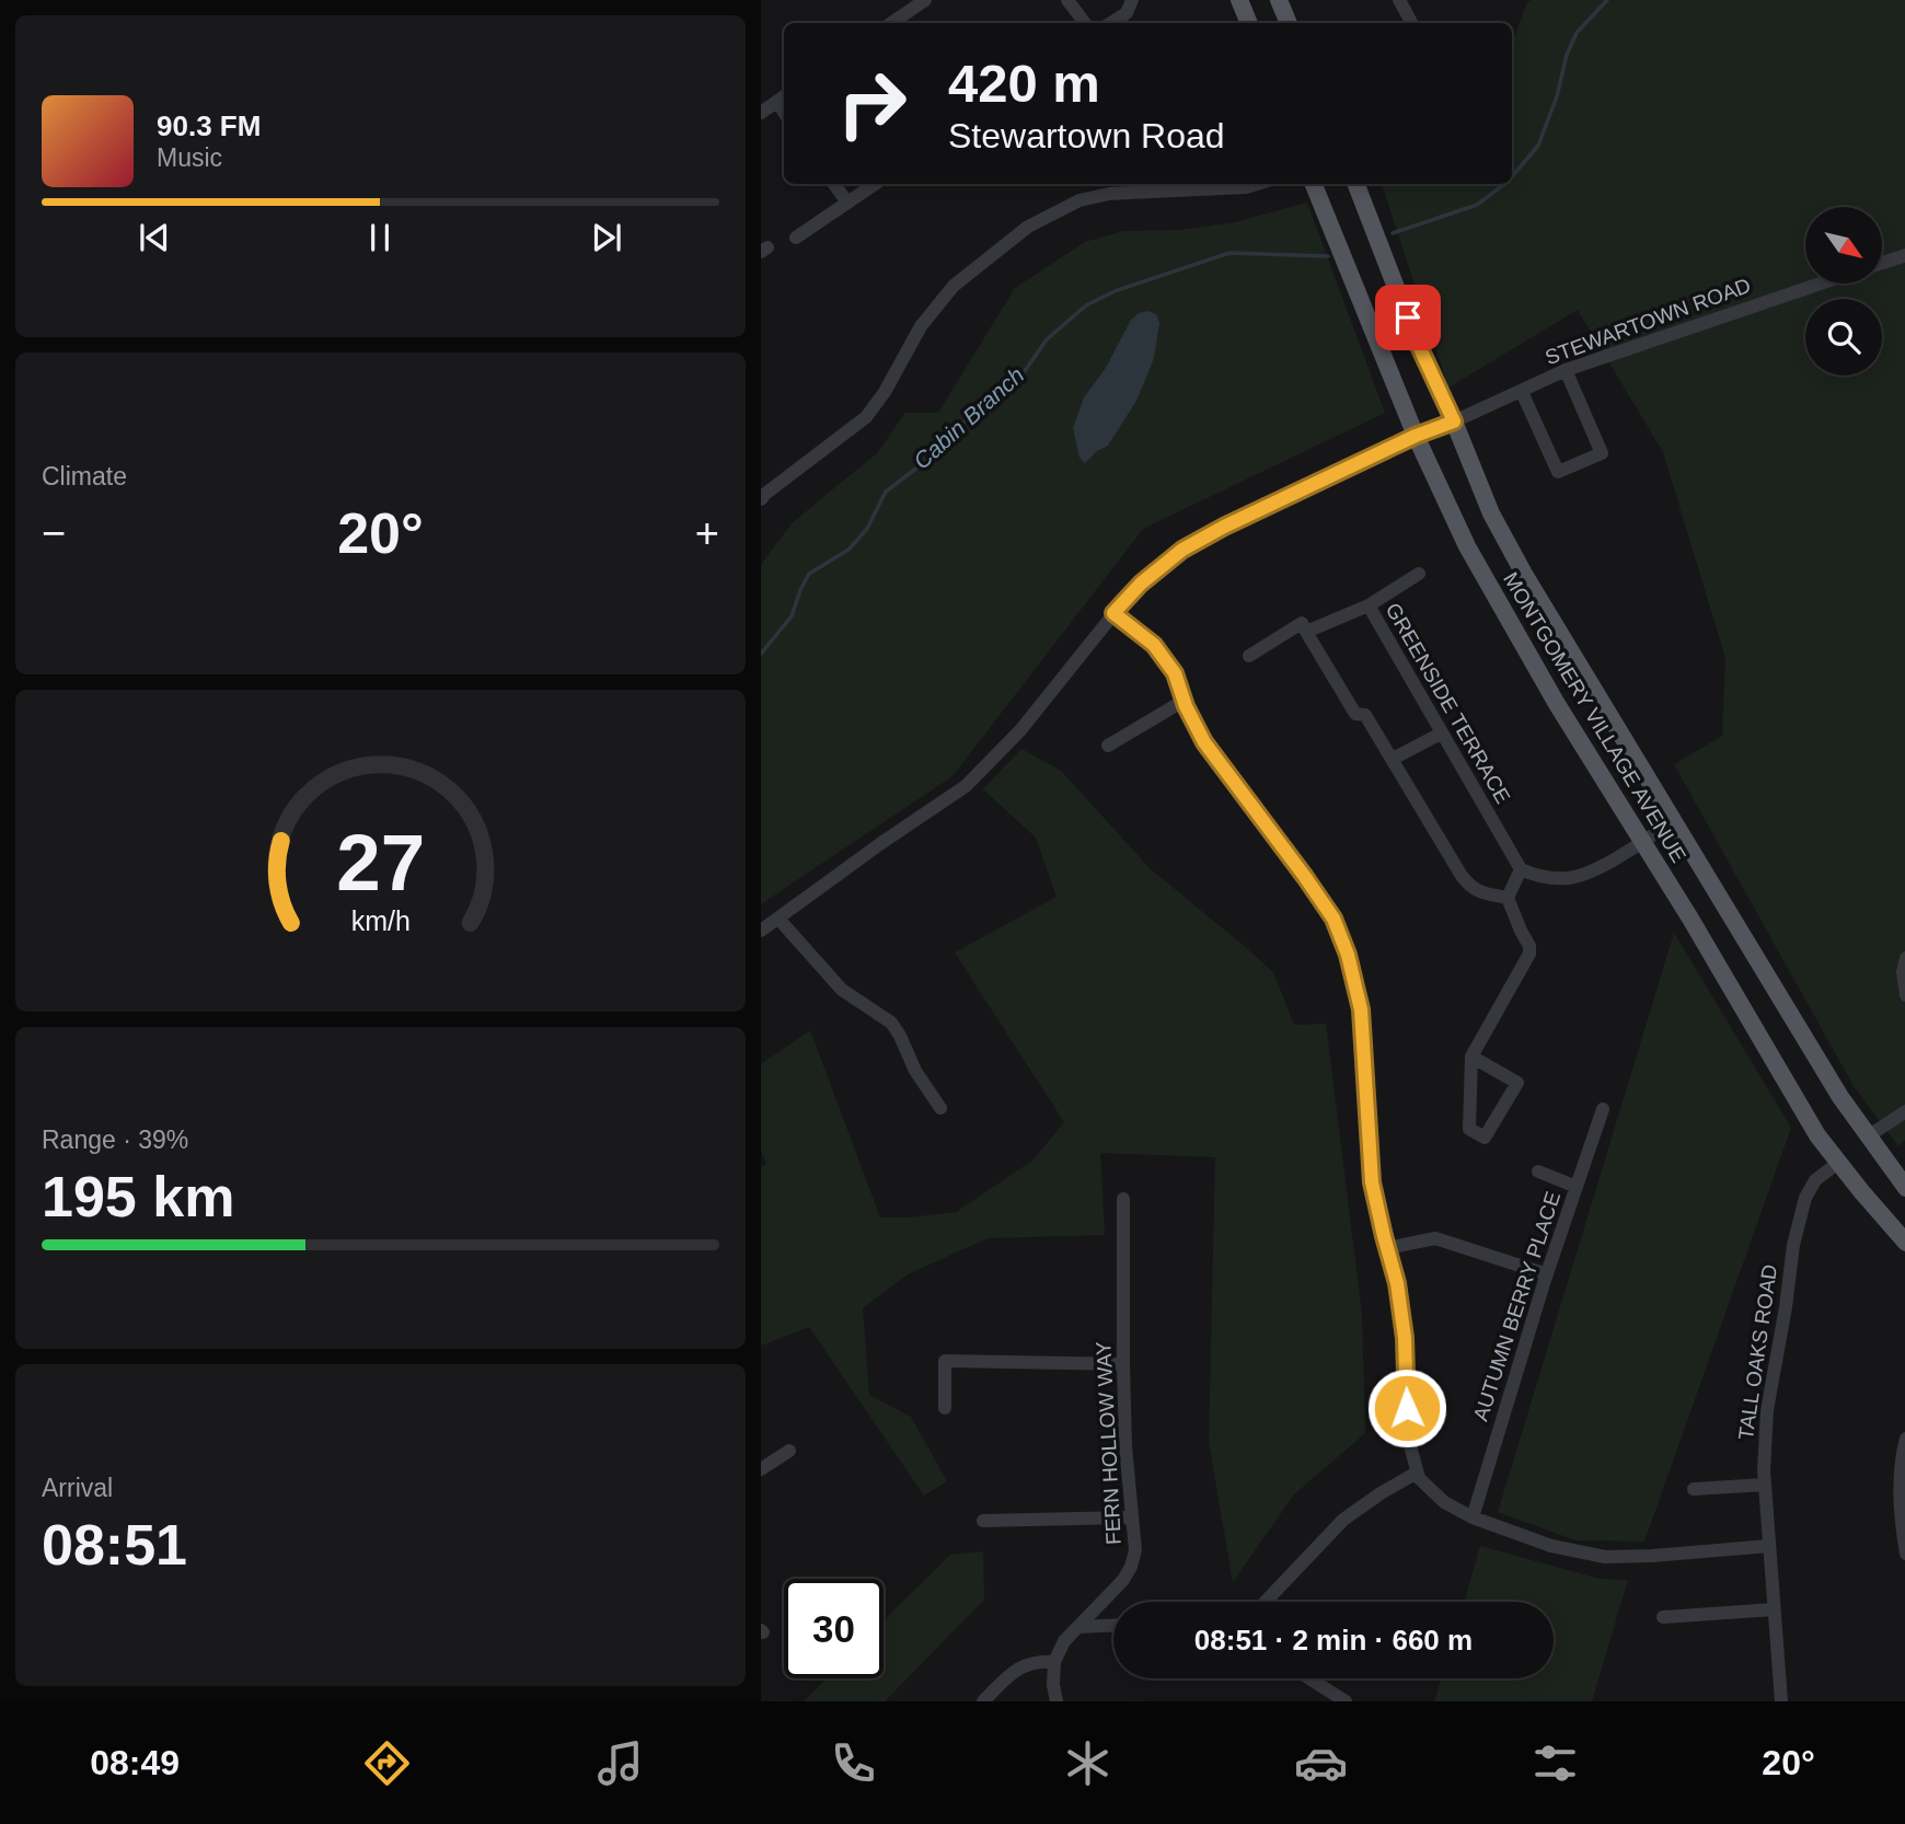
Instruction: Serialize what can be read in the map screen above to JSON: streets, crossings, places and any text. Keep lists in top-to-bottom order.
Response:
{
  "streets": {
    "main road": ["MONTGOMERY VILLAGE AVENUE"],
    "street": [
      "STEWARTOWN ROAD",
      "GREENSIDE TERRACE",
      "AUTUMN BERRY PLACE",
      "TALL OAKS ROAD",
      "FERN HOLLOW WAY"
    ]
  },
  "crossings": [
    ["STEWARTOWN ROAD", "MONTGOMERY VILLAGE AVENUE"],
    ["MONTGOMERY VILLAGE AVENUE", "TALL OAKS ROAD"]
  ],
  "water": ["Cabin Branch"],
  "north": "bottom right",
  "page": {
    "turn": ["420 m", "Stewartown Road"],
    "song": ["90.3 FM", "Music"],
    "tile": [
      "Climate",
      ["Range · 39%", "195 km"],
      ["Arrival", "08:51"]
    ],
    "heat": ["−", "20°", "+"],
    "limit": "30",
    "trip": "08:51 · 2 min · 660 m",
    "tabs": ["08:49", "20°"],
    "gauge": ["27", "km/h"]
  }
}
